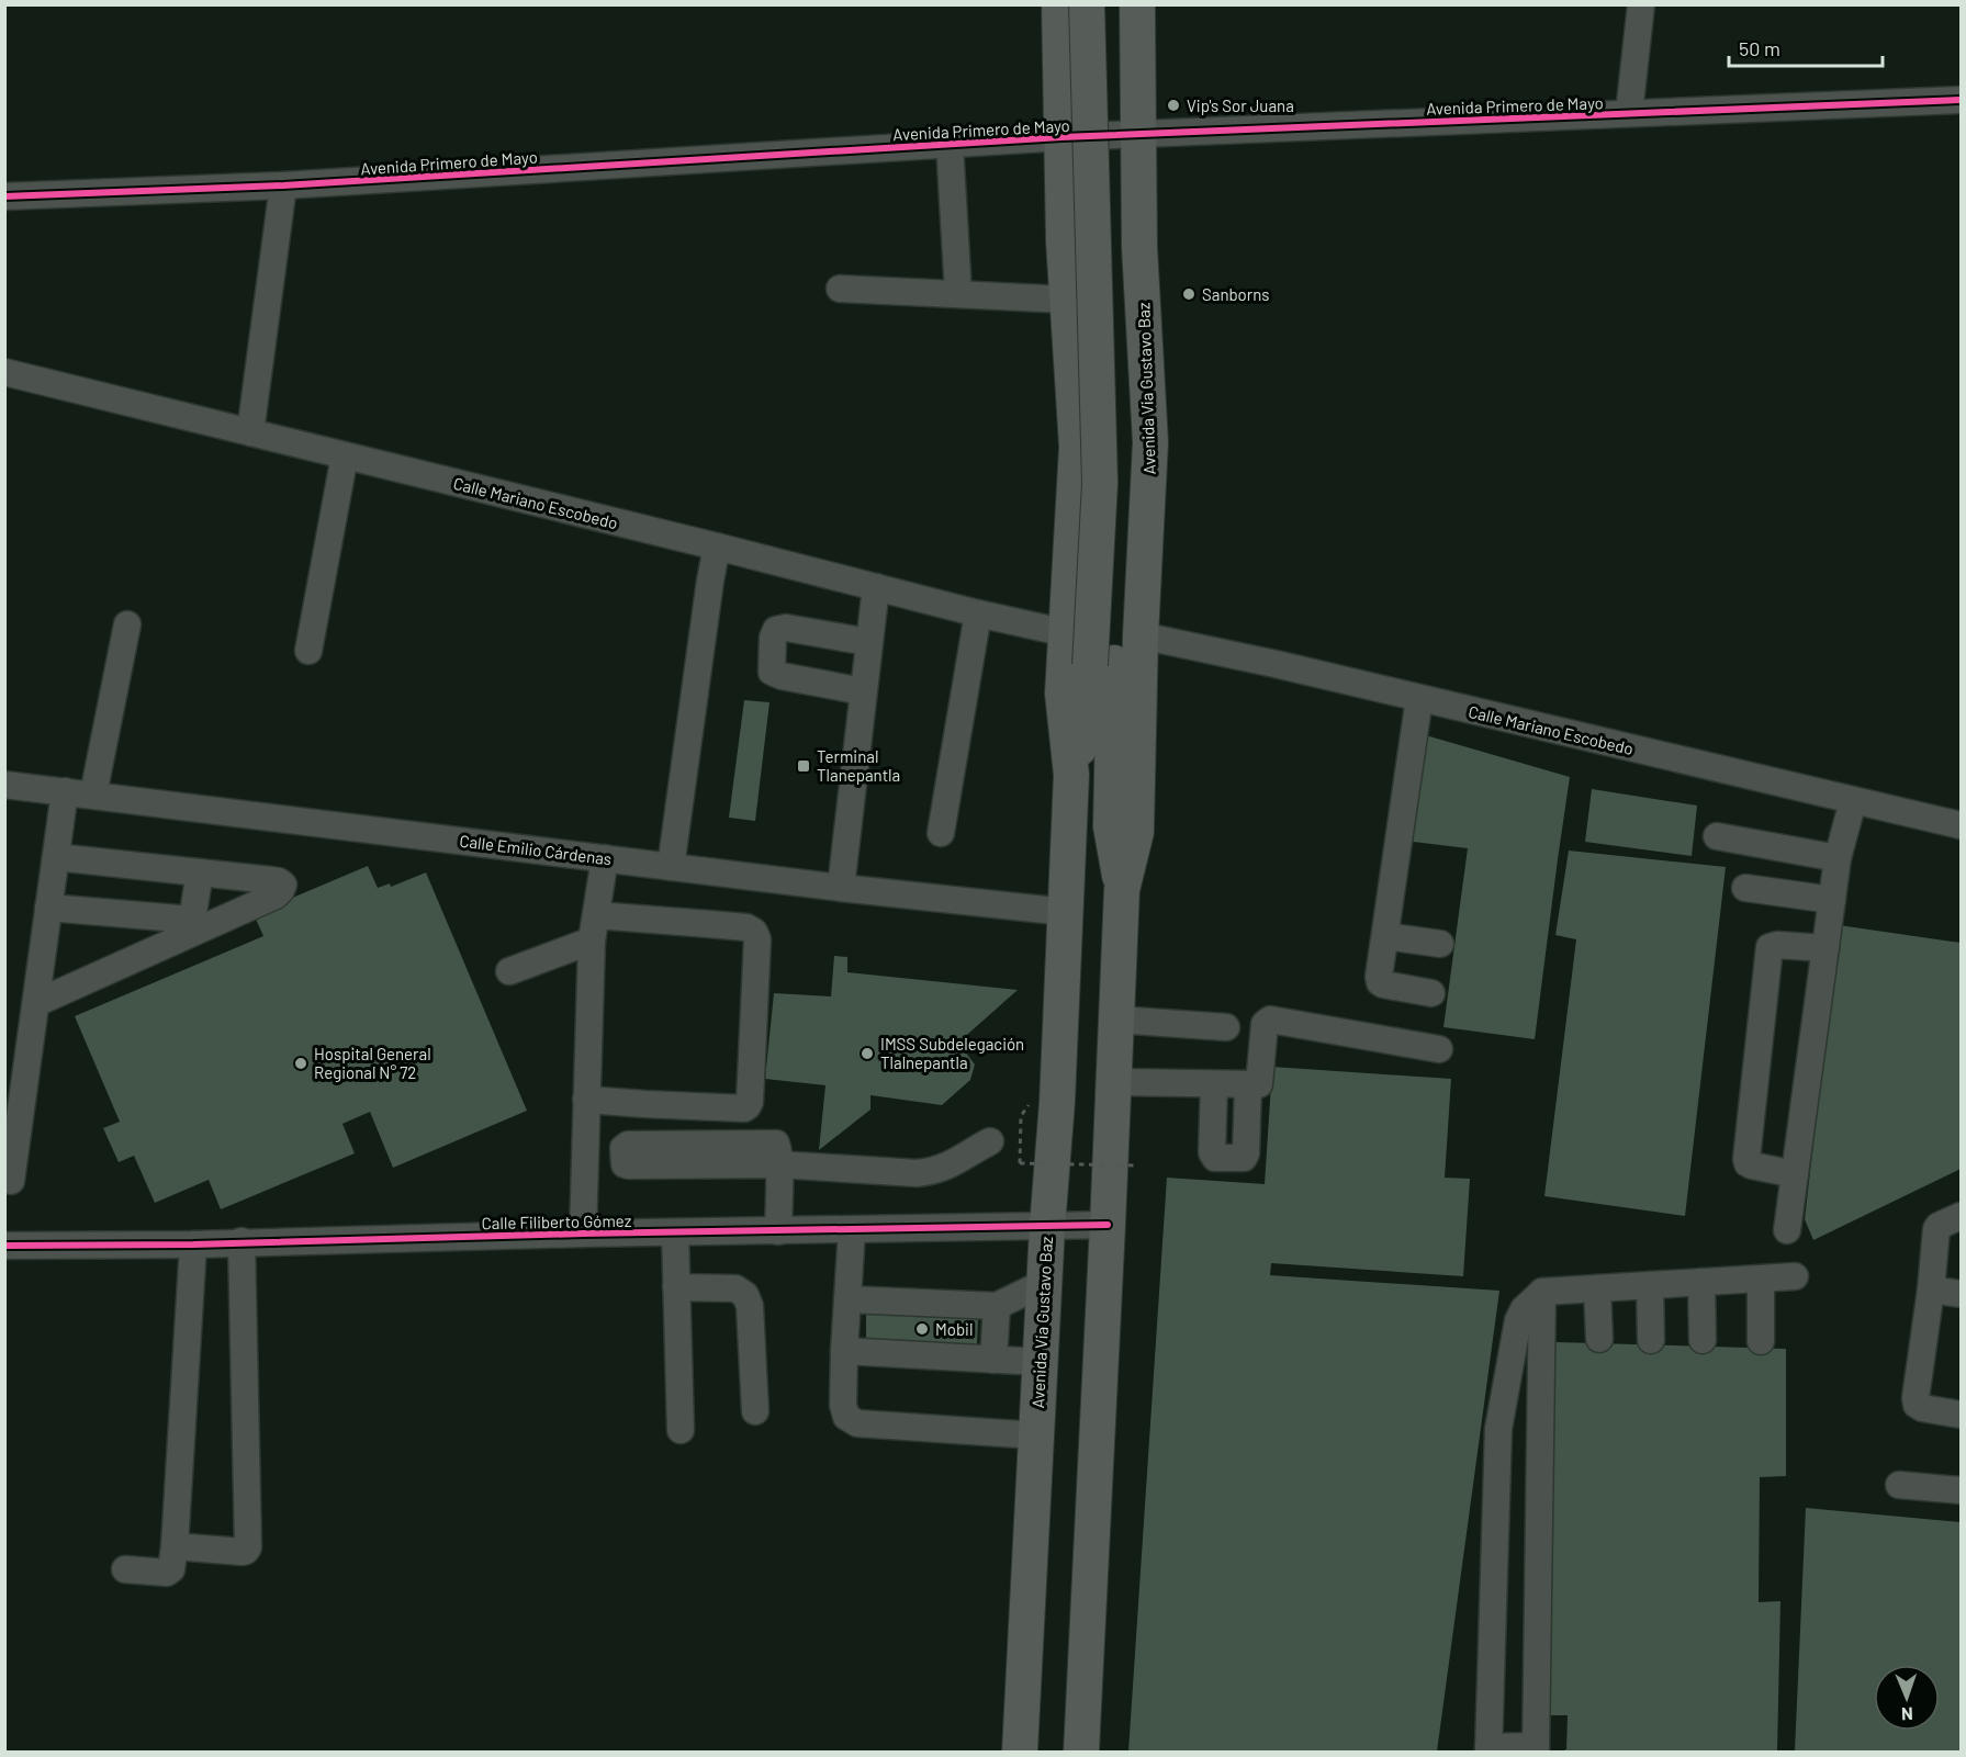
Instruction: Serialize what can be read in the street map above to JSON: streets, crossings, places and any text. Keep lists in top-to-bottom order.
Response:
{
  "streets": {
    "main road": ["Avenida Via Gustavo Baz"],
    "street": [
      "Avenida Primero de Mayo",
      "Calle Mariano Escobedo",
      "Calle Emilio Cárdenas",
      "Calle Filiberto Gómez"
    ]
  },
  "crossings": [
    ["Avenida Primero de Mayo", "Avenida Via Gustavo Baz"],
    ["Avenida Via Gustavo Baz", "Calle Mariano Escobedo"],
    ["Avenida Via Gustavo Baz", "Calle Emilio Cárdenas"],
    ["Avenida Via Gustavo Baz", "Calle Filiberto Gómez"]
  ],
  "places": {
    "other": [
      "Vip's Sor Juana",
      "Sanborns",
      "IMSS Subdelegación Tlalnepantla",
      "Hospital General Regional N° 72",
      "Mobil"
    ],
    "transit": ["Terminal Tlanepantla"]
  },
  "scale_bar": "50 m",
  "north": "bottom"
}
